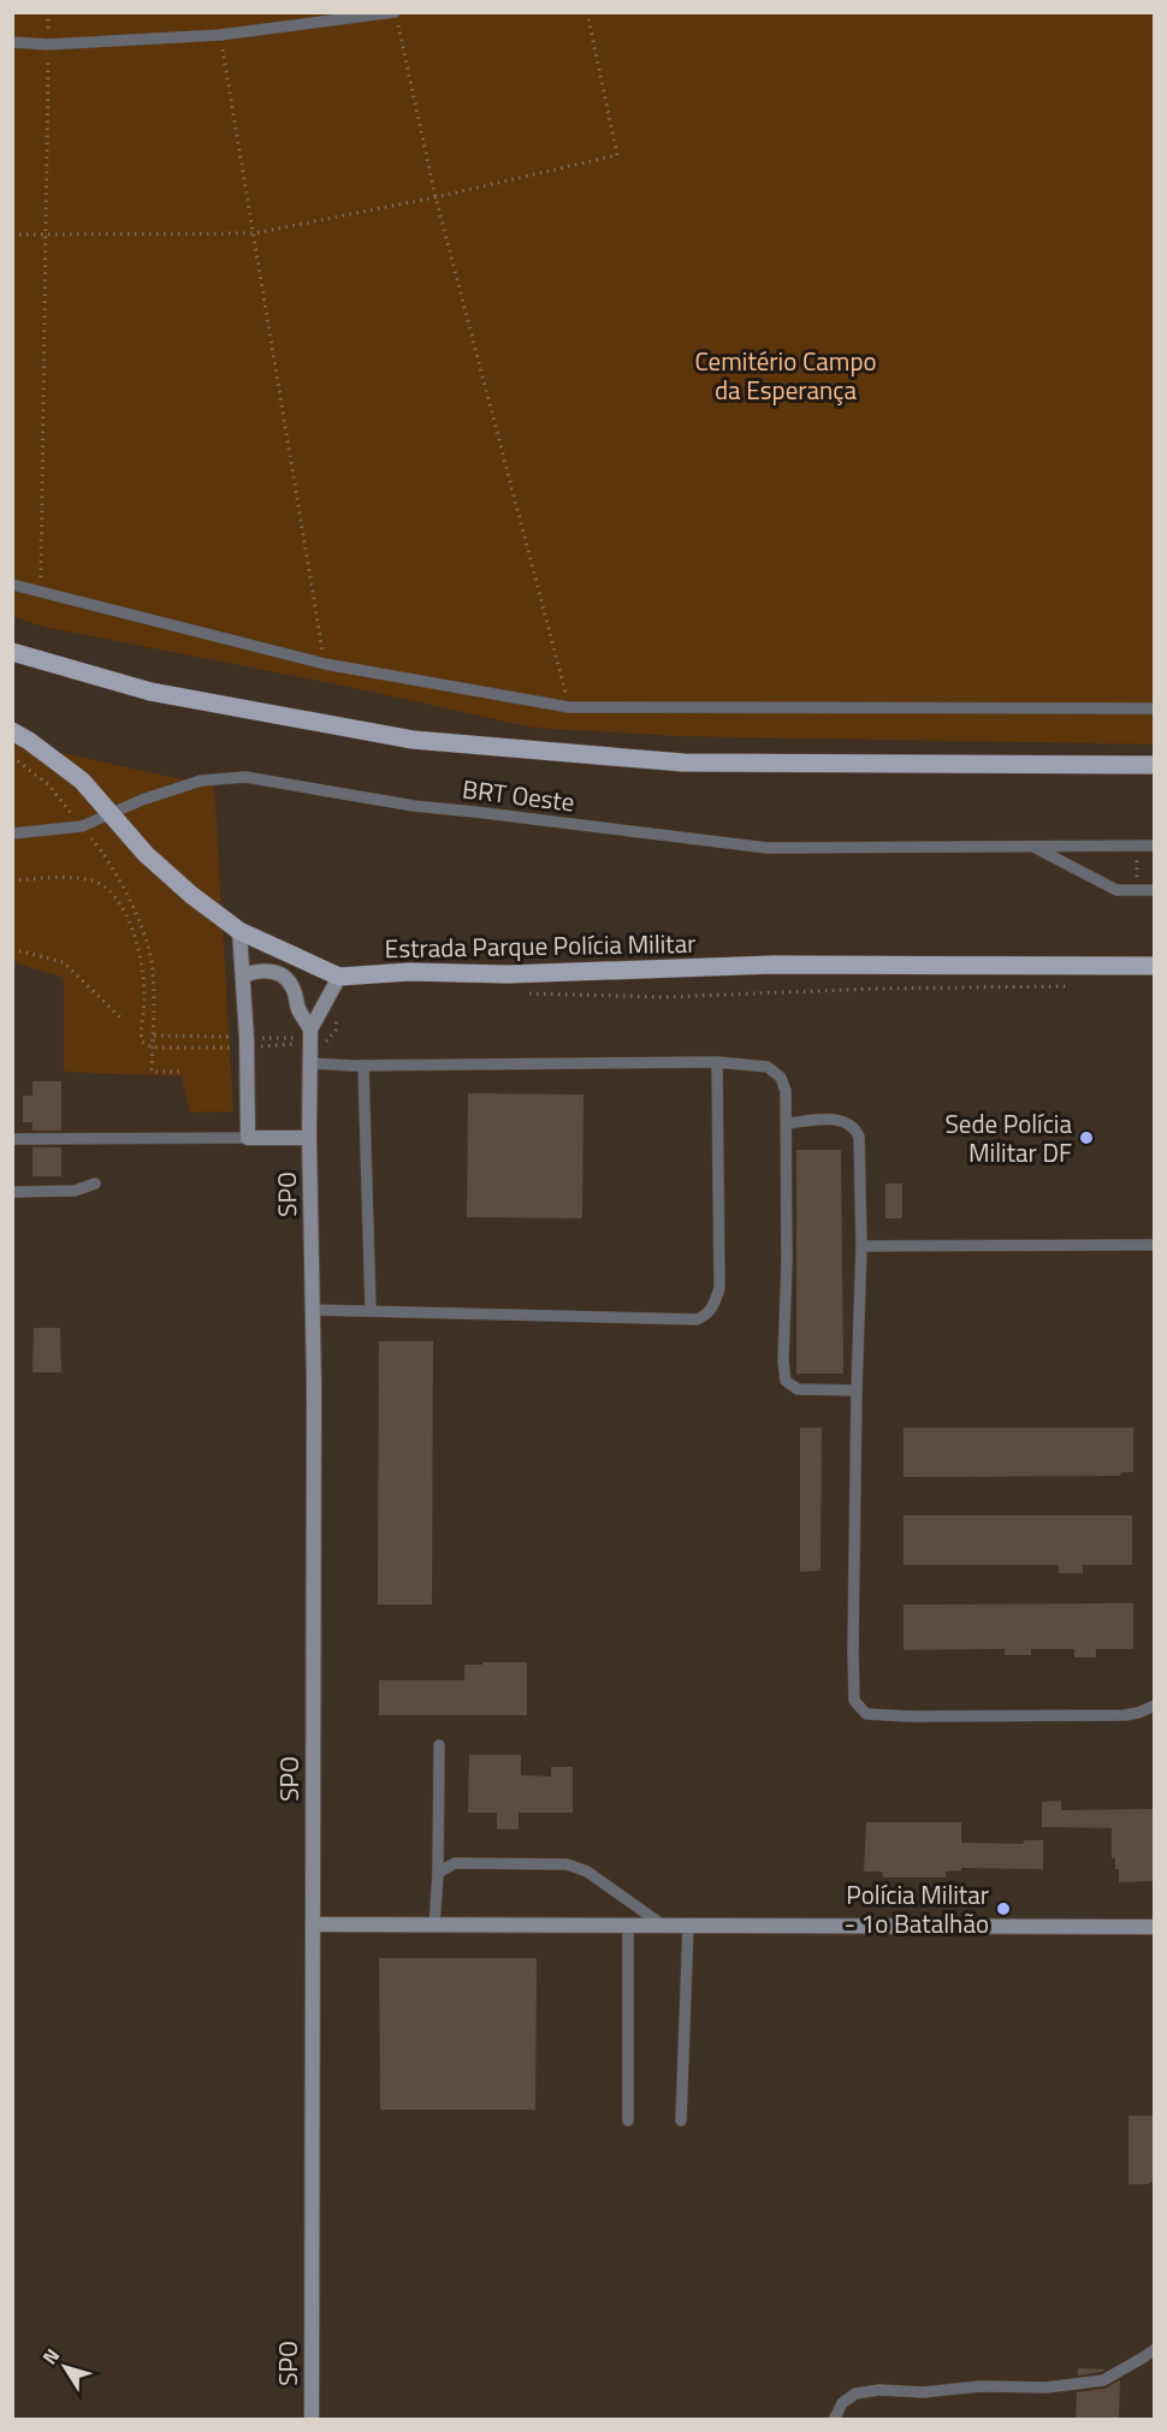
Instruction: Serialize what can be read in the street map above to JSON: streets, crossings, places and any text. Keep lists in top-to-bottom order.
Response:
{
  "streets": {
    "main road": ["Estrada Parque Polícia Militar"],
    "street": ["SPO"],
    "lane": ["BRT Oeste"]
  },
  "crossings": [
    ["BRT Oeste", "Estrada Parque Polícia Militar"]
  ],
  "parks": ["Cemitério Campo da Esperança"],
  "places": ["Sede Polícia Militar DF", "Polícia Militar - 1o Batalhão"],
  "north": "top left"
}
